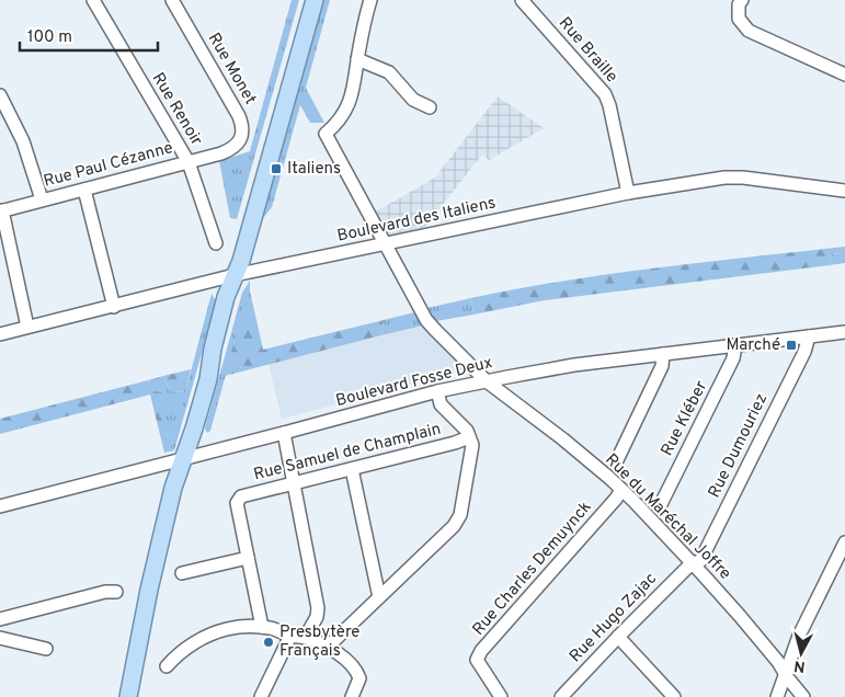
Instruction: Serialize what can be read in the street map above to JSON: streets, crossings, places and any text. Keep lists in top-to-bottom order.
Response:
{
  "streets": {
    "street": [
      "Rue Braille",
      "Rue Monet",
      "Rue Renoir",
      "Rue Paul Cézanne",
      "Boulevard des Italiens",
      "Boulevard Fosse Deux",
      "Rue Kléber",
      "Rue Dumouriez",
      "Rue Samuel de Champlain",
      "Rue du Maréchal Joffre",
      "Rue Charles Demuynck",
      "Rue Hugo Zajac"
    ]
  },
  "crossings": [
    ["Rue Braille", "Boulevard des Italiens"],
    ["Rue Monet", "Rue Paul Cézanne"],
    ["Rue Renoir", "Rue Paul Cézanne"],
    ["Boulevard des Italiens", "Rue du Maréchal Joffre"],
    ["Boulevard Fosse Deux", "Rue Kléber"],
    ["Boulevard Fosse Deux", "Rue Dumouriez"],
    ["Boulevard Fosse Deux", "Rue du Maréchal Joffre"],
    ["Rue Dumouriez", "Rue du Maréchal Joffre"],
    ["Rue Dumouriez", "Rue Hugo Zajac"],
    ["Rue du Maréchal Joffre", "Rue Charles Demuynck"],
    ["Rue du Maréchal Joffre", "Rue Hugo Zajac"]
  ],
  "places": {
    "transit": ["Italiens", "Marché"],
    "other": ["Presbytère Français"]
  },
  "scale_bar": "100 m",
  "north": "bottom"
}
